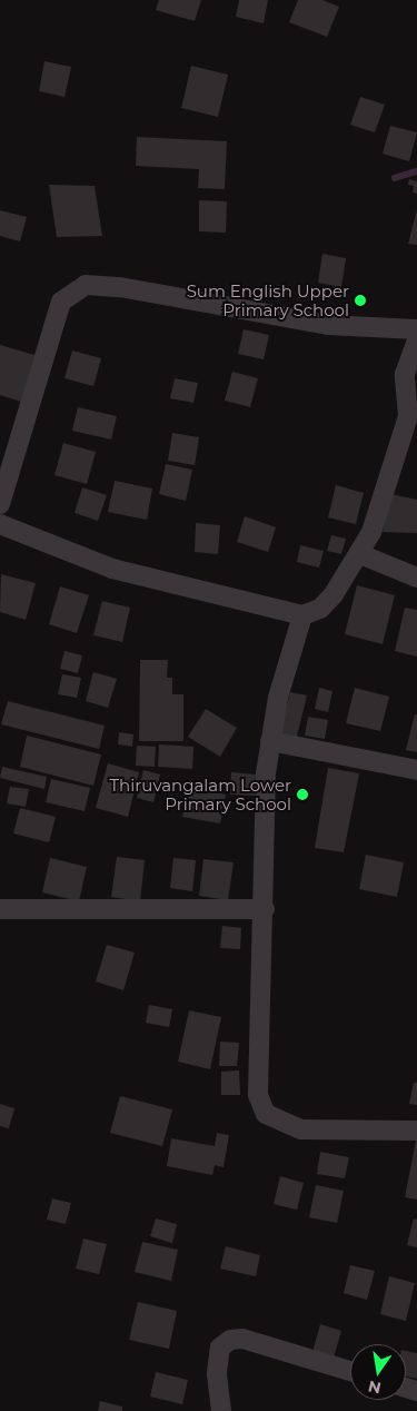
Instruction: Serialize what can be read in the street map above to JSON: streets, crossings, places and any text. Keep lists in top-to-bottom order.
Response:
{
  "places": ["Sum English Upper Primary School", "Thiruvangalam Lower Primary School"],
  "north": "bottom"
}
